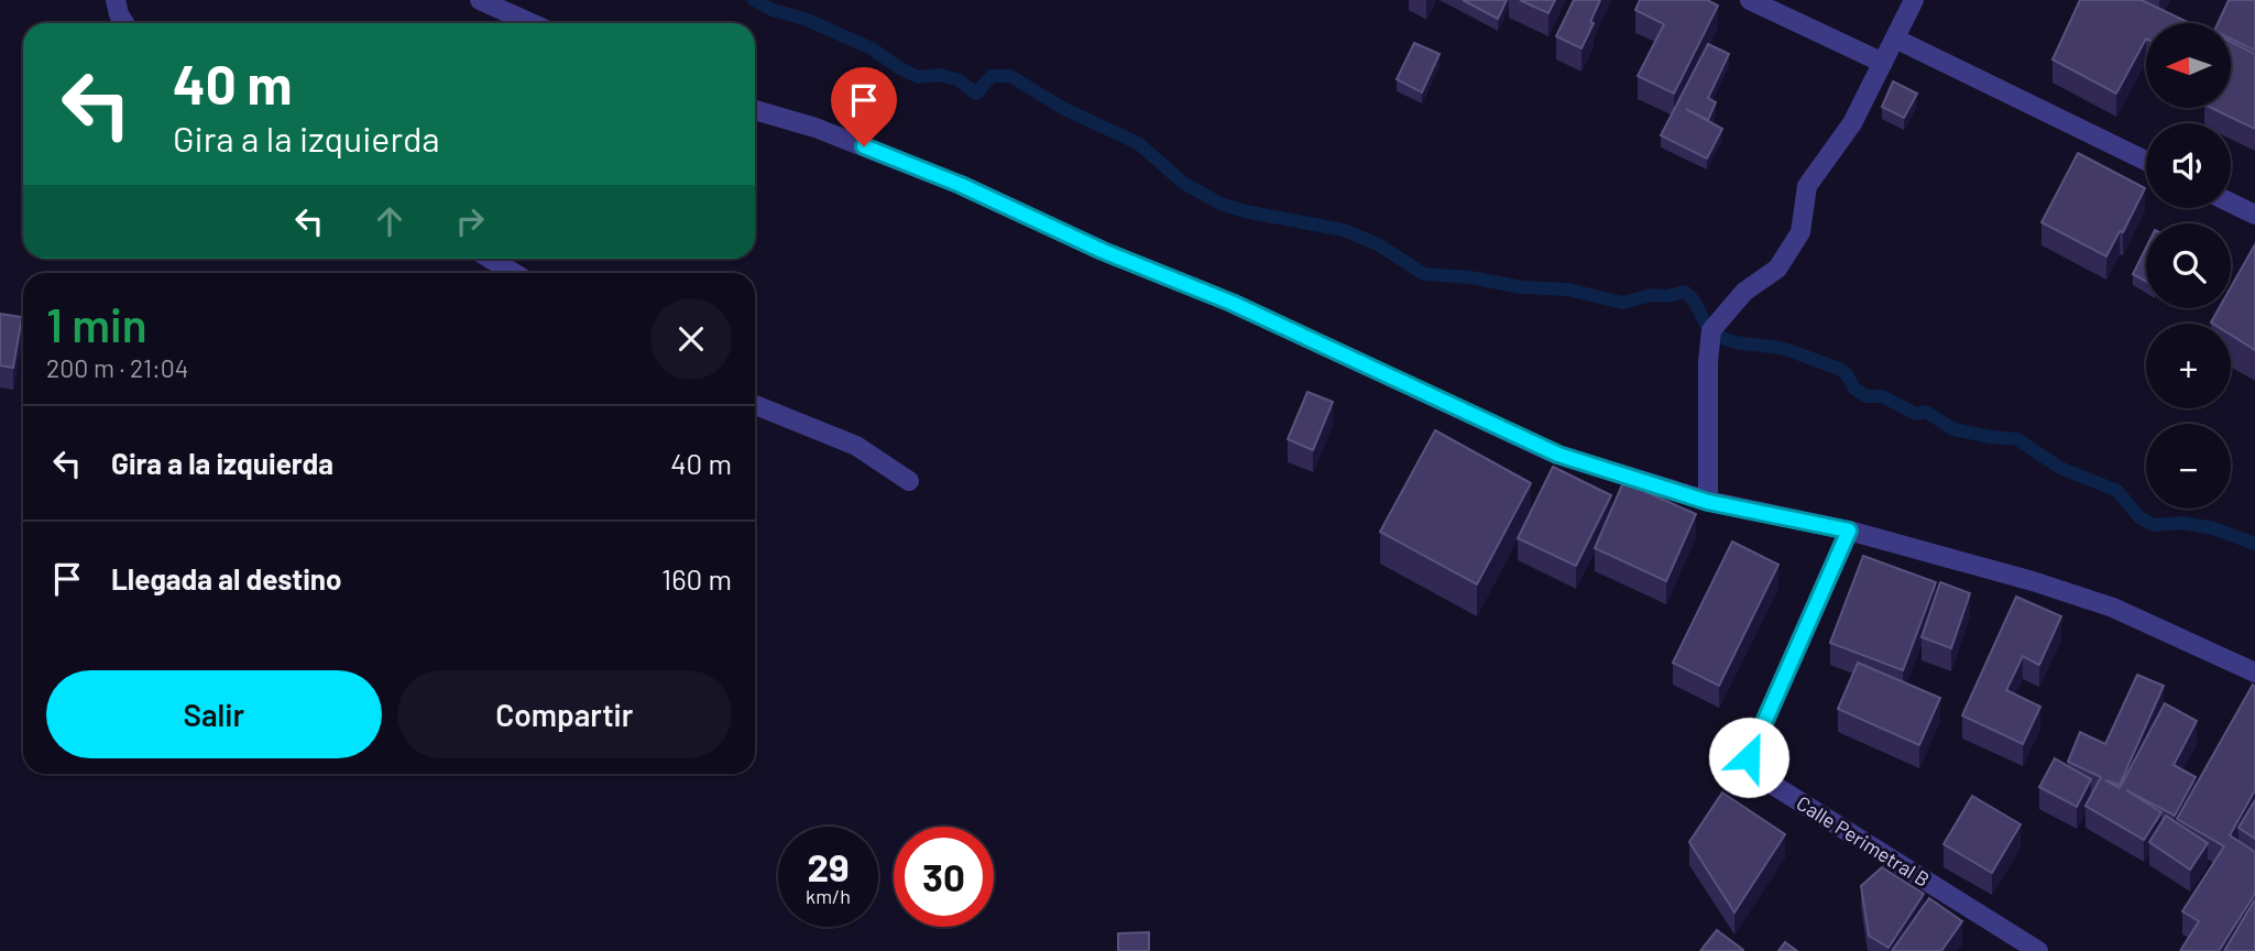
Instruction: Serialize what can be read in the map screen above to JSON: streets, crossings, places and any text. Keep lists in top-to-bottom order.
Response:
{
  "streets": {
    "street": ["Calle Perimetral B"]
  },
  "north": "left",
  "page": {
    "map_buttons": ["+", "−"],
    "turn": ["40 m", "Gira a la izquierda"],
    "heading": ["1 min", "200 m · 21:04"],
    "list": [
      {
        "name": "Gira a la izquierda",
        "value": "40 m"
      },
      {
        "name": "Llegada al destino",
        "value": "160 m"
      }
    ],
    "buttons": ["Salir", "Compartir"],
    "speed": "29 km/h",
    "limit": "30"
  }
}
